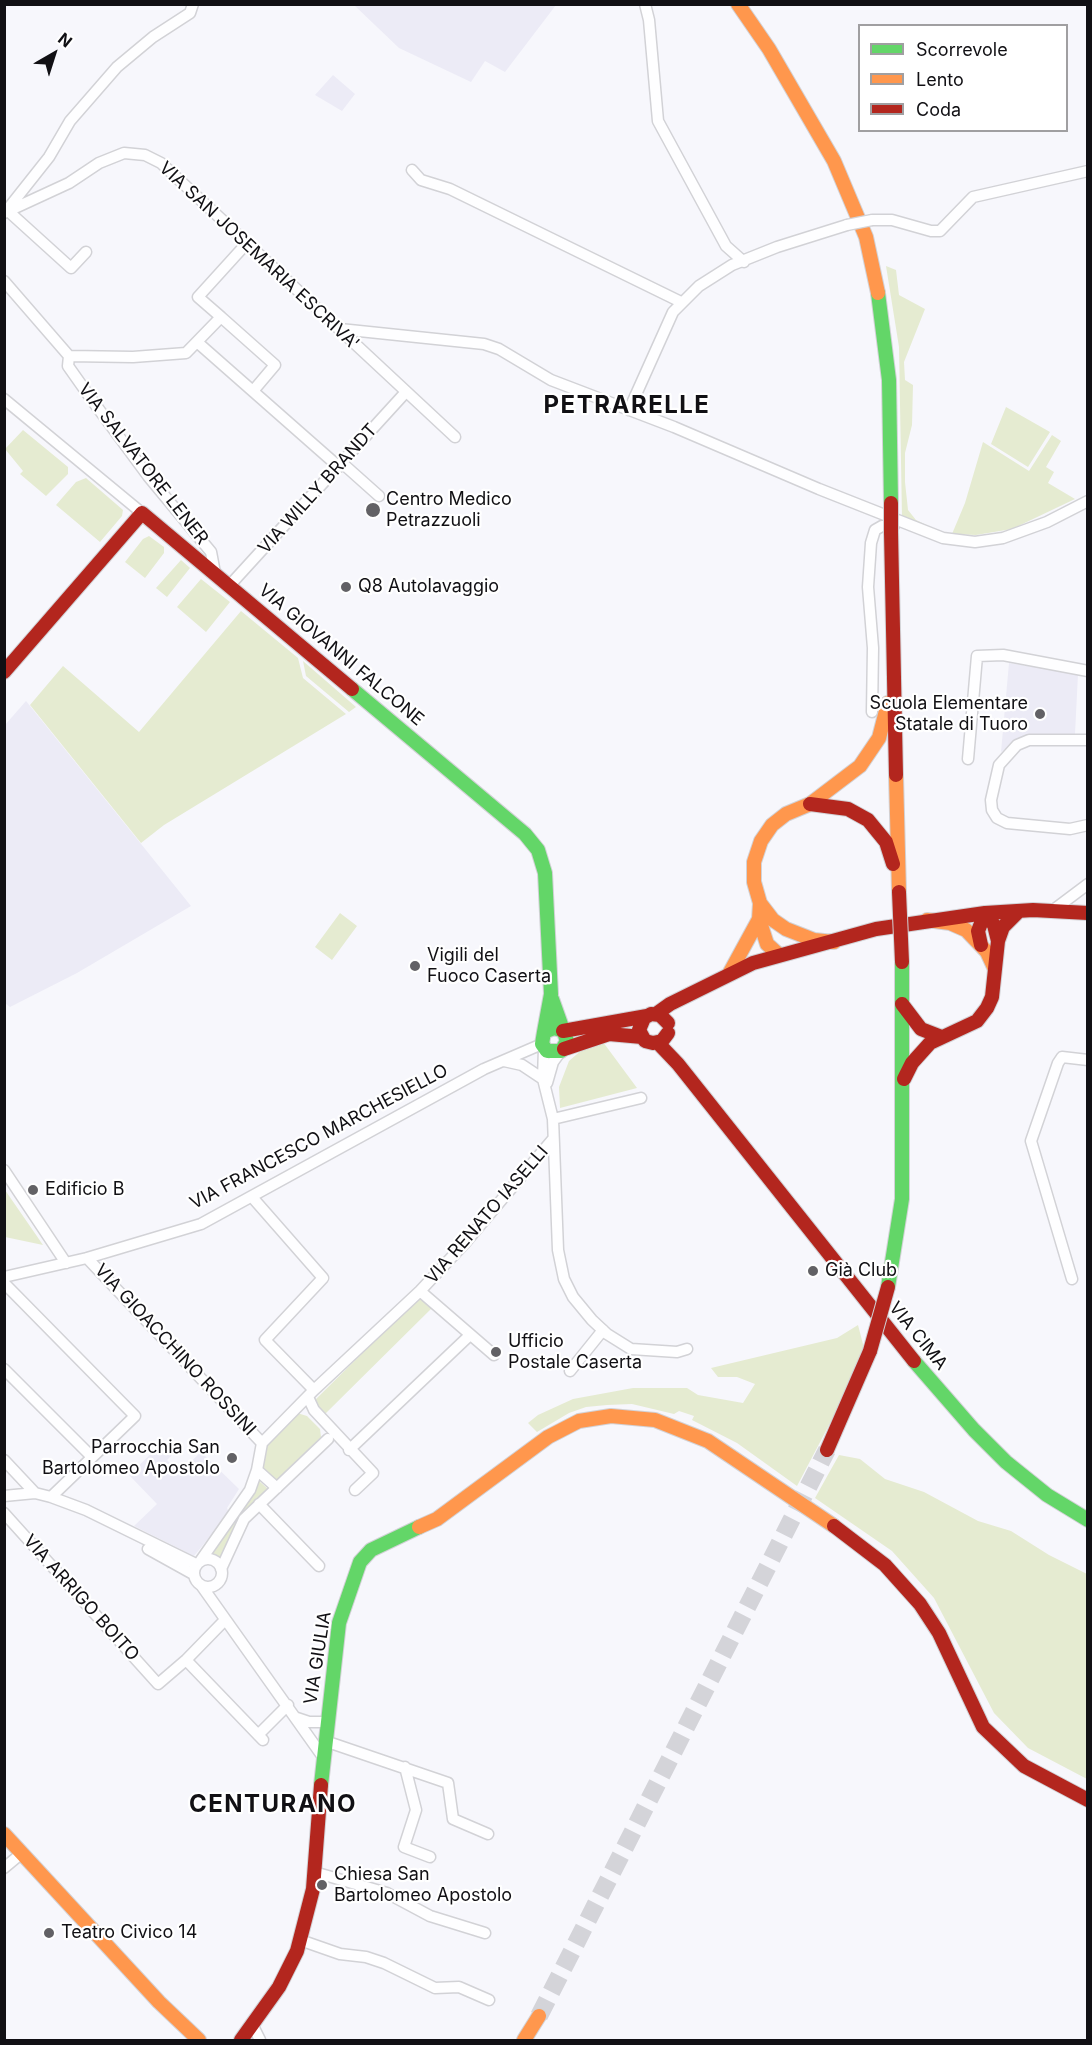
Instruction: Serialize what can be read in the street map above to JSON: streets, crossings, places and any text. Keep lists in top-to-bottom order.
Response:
{
  "streets": {
    "main road": ["VIA GIOVANNI FALCONE", "VIA CIMA", "VIA GIULIA"],
    "street": [
      "VIA SAN JOSEMARIA ESCRIVA'",
      "VIA SALVATORE LENER",
      "VIA WILLY BRANDT",
      "VIA FRANCESCO MARCHESIELLO",
      "VIA RENATO IASELLI",
      "VIA GIOACCHINO ROSSINI",
      "VIA ARRIGO BOITO"
    ]
  },
  "crossings": [
    ["VIA SAN JOSEMARIA ESCRIVA'", "VIA WILLY BRANDT"],
    ["VIA SALVATORE LENER", "VIA GIOVANNI FALCONE"],
    ["VIA WILLY BRANDT", "VIA GIOVANNI FALCONE"],
    ["VIA GIOVANNI FALCONE", "VIA FRANCESCO MARCHESIELLO"],
    ["VIA FRANCESCO MARCHESIELLO", "VIA GIOACCHINO ROSSINI"],
    ["VIA RENATO IASELLI", "VIA GIOACCHINO ROSSINI"]
  ],
  "districts": ["PETRARELLE", "CENTURANO"],
  "places": [
    "Centro Medico Petrazzuoli",
    "Q8 Autolavaggio",
    "Scuola Elementare Statale di Tuoro",
    "Vigili del Fuoco Caserta",
    "Edificio B",
    "Già Club",
    "Ufficio Postale Caserta",
    "Parrocchia San Bartolomeo Apostolo",
    "Chiesa San Bartolomeo Apostolo",
    "Teatro Civico 14"
  ],
  "legend": ["Scorrevole", "Lento", "Coda"],
  "north": "top right"
}
